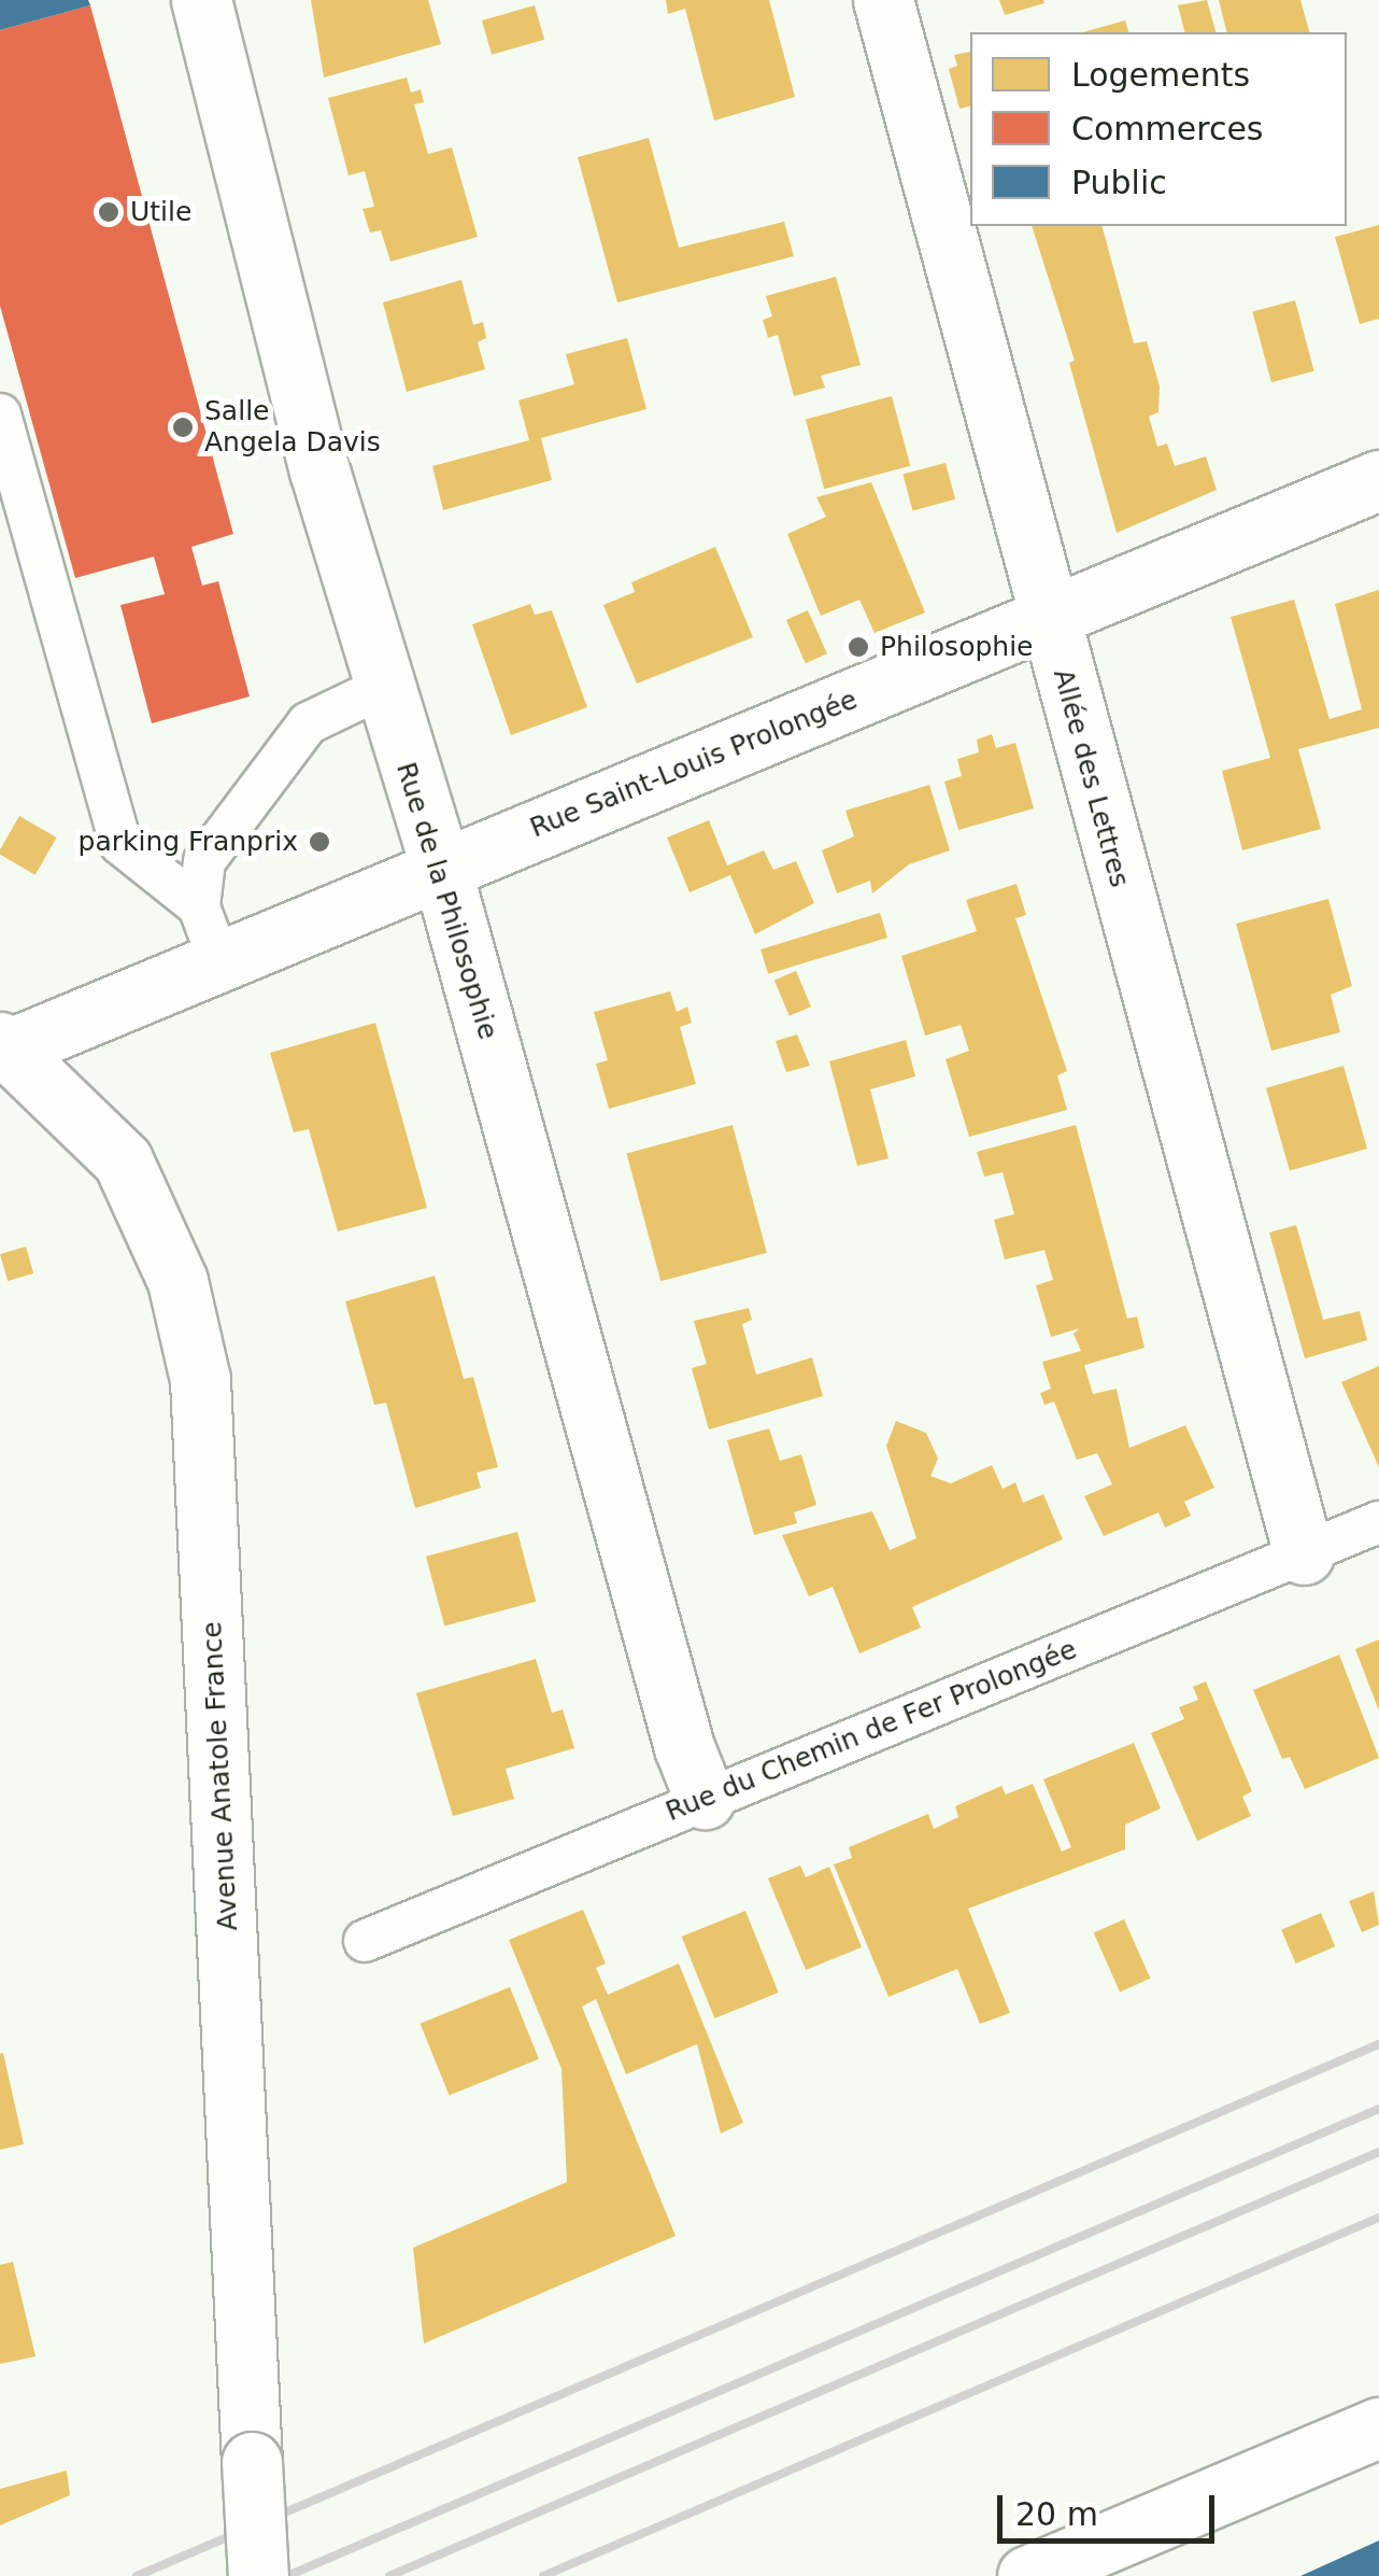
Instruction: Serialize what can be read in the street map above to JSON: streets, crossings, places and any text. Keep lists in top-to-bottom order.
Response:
{
  "streets": {
    "street": [
      "Rue Saint-Louis Prolongée",
      "Allée des Lettres",
      "Rue de la Philosophie",
      "Avenue Anatole France"
    ],
    "lane": ["Rue du Chemin de Fer Prolongée"]
  },
  "crossings": [
    ["Rue Saint-Louis Prolongée", "Allée des Lettres"],
    ["Rue Saint-Louis Prolongée", "Rue de la Philosophie"],
    ["Rue Saint-Louis Prolongée", "Avenue Anatole France"],
    ["Allée des Lettres", "Rue du Chemin de Fer Prolongée"],
    ["Rue de la Philosophie", "Rue du Chemin de Fer Prolongée"]
  ],
  "places": [
    "Utile",
    "Salle Angela Davis",
    "Philosophie",
    "parking Franprix"
  ],
  "legend": ["Logements", "Commerces", "Public"],
  "scale_bar": "20 m"
}
